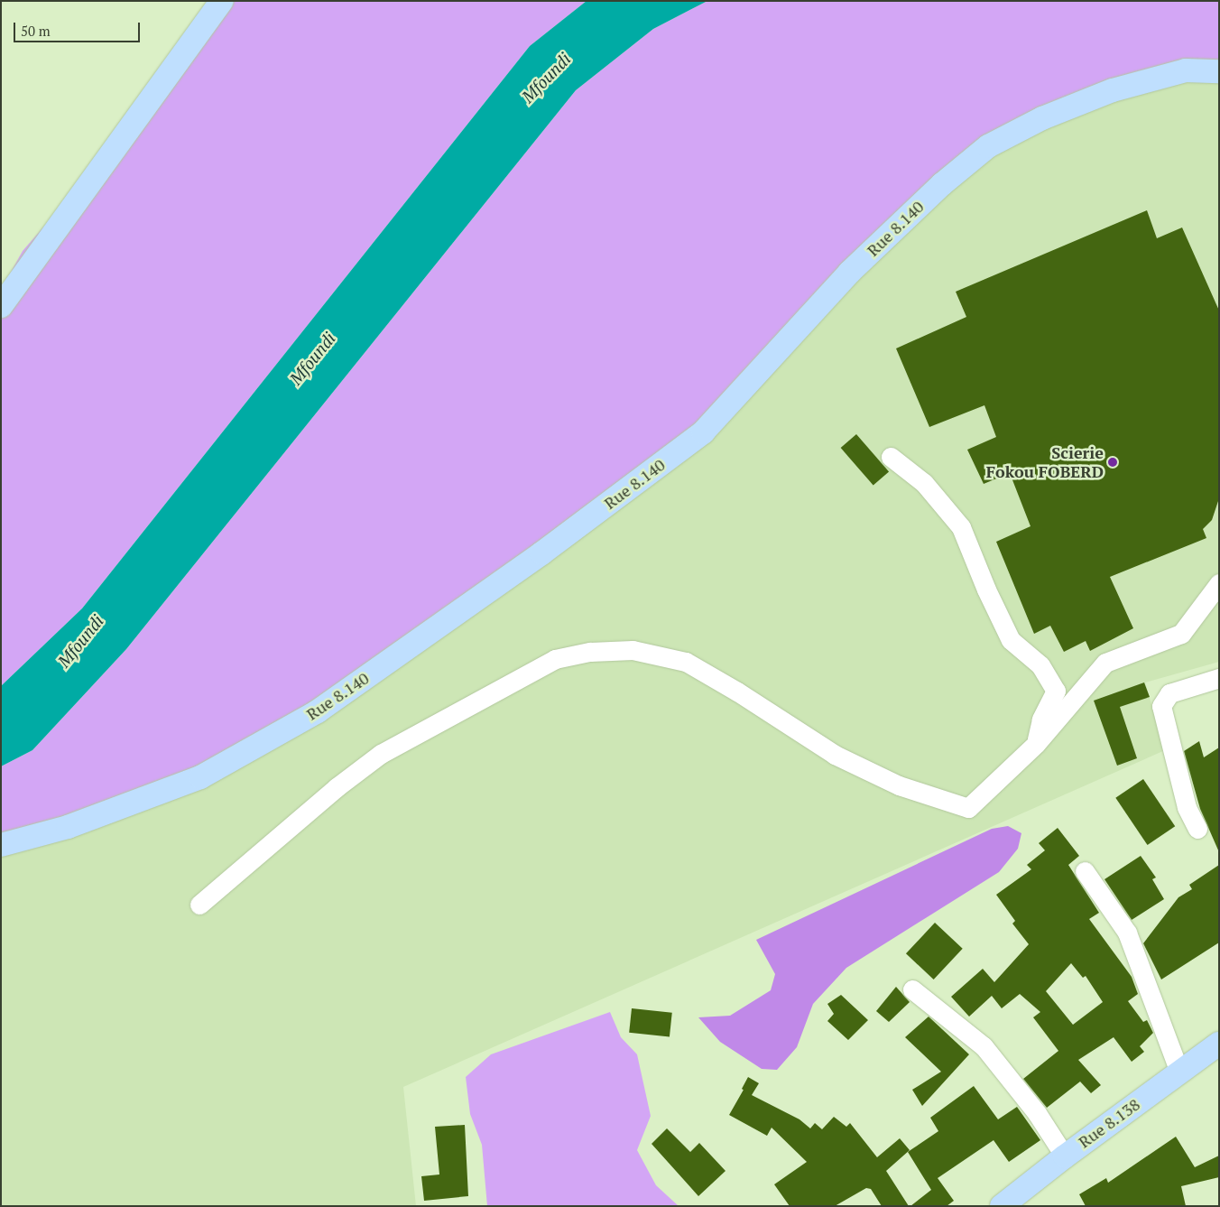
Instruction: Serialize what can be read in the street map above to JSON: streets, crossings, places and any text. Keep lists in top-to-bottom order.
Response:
{
  "streets": {
    "main road": ["Rue 8.140", "Rue 8.138"]
  },
  "water": ["Mfoundi"],
  "places": ["Scierie Fokou FOBERD"],
  "scale_bar": "50 m"
}
